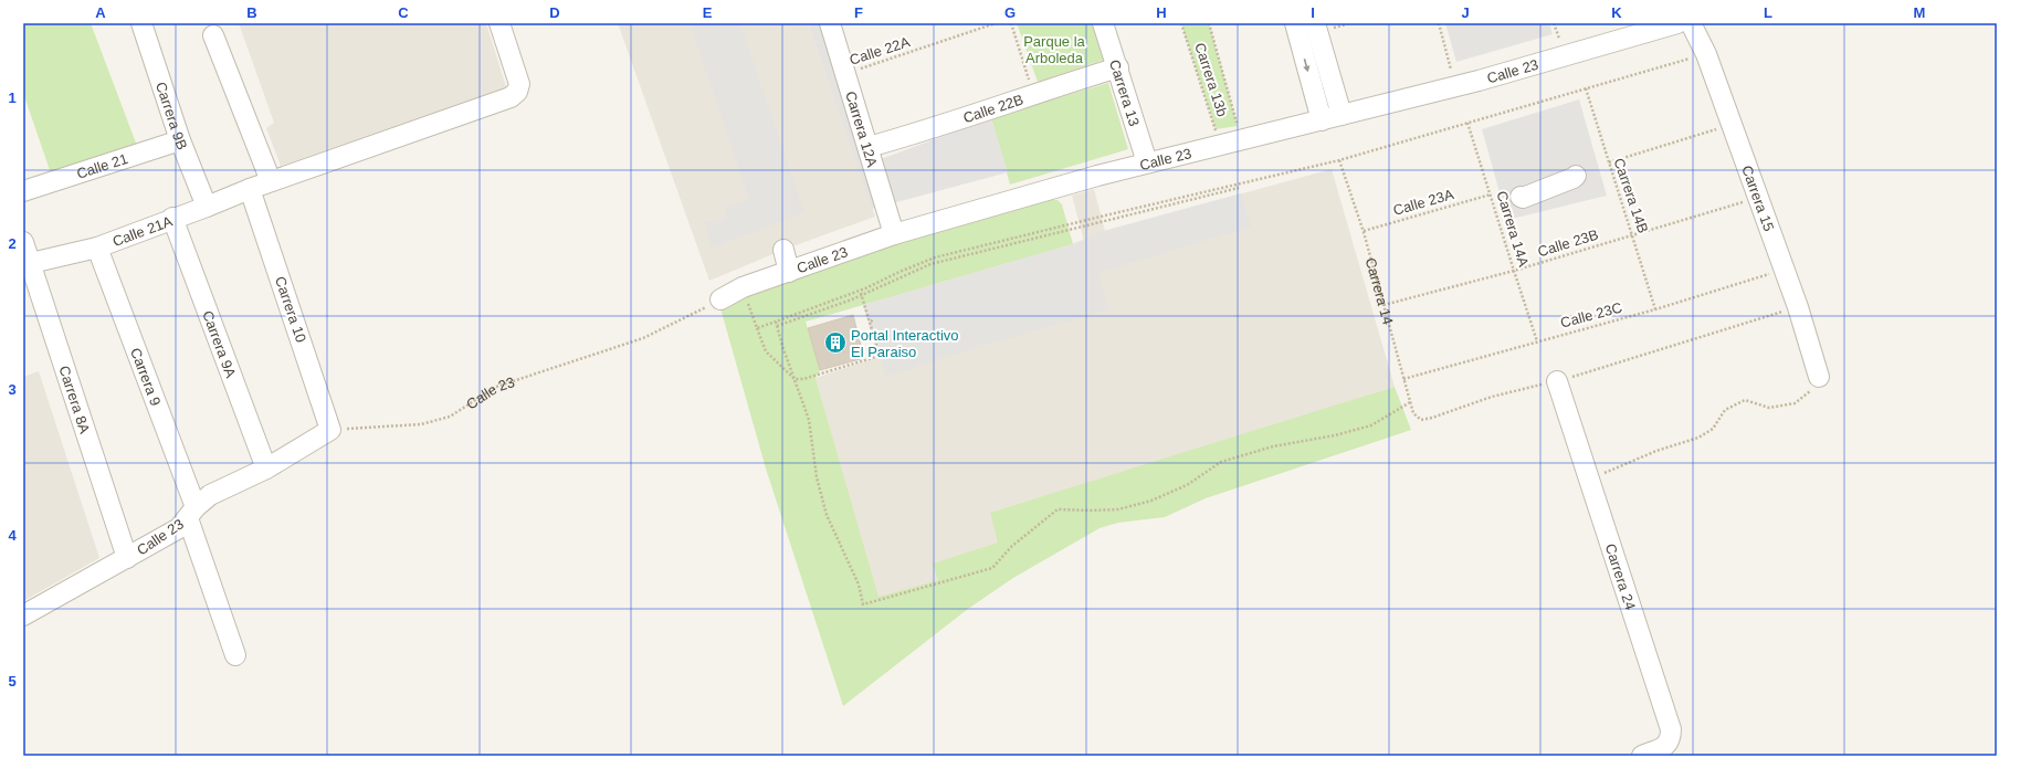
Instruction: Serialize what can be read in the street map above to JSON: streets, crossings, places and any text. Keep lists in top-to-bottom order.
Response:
{
  "streets": {
    "street": [
      "Calle 23",
      "Carrera 13",
      "Calle 22B",
      "Carrera 9B",
      "Carrera 12A",
      "Calle 21",
      "Carrera 15",
      "Calle 21A",
      "Carrera 10",
      "Carrera 9A",
      "Carrera 9",
      "Carrera 8A",
      "Carrera 24"
    ],
    "path": [
      "Calle 22A",
      "Carrera 13b",
      "Carrera 14B",
      "Calle 23A",
      "Carrera 14A",
      "Calle 23B",
      "Carrera 14",
      "Calle 23C"
    ]
  },
  "crossings": [
    ["Calle 22A", "Carrera 12A"],
    ["Calle 23", "Carrera 13b"],
    ["Calle 23", "Carrera 13"],
    ["Calle 23", "Carrera 12A"],
    ["Calle 23", "Carrera 10"],
    ["Calle 23", "Carrera 9A"],
    ["Calle 23", "Carrera 9"],
    ["Calle 23", "Carrera 8A"],
    ["Carrera 13", "Calle 22B"],
    ["Calle 22B", "Carrera 12A"],
    ["Carrera 9B", "Calle 21"],
    ["Carrera 9B", "Calle 21A"],
    ["Carrera 14B", "Calle 23B"],
    ["Carrera 14B", "Calle 23C"],
    ["Carrera 15", "Calle 23B"],
    ["Carrera 15", "Calle 23C"],
    ["Calle 23A", "Carrera 14A"],
    ["Calle 23A", "Carrera 14"],
    ["Carrera 14A", "Calle 23B"],
    ["Carrera 14A", "Calle 23C"],
    ["Calle 21A", "Carrera 10"],
    ["Calle 21A", "Carrera 9A"],
    ["Calle 21A", "Carrera 9"],
    ["Calle 21A", "Carrera 8A"],
    ["Calle 23B", "Carrera 14"],
    ["Carrera 14", "Calle 23C"],
    ["Carrera 14", "Carrera 24"]
  ],
  "parks": ["Parque la Arboleda"],
  "places": {
    "building": ["Portal Interactivo El Paraiso"]
  },
  "grid": {
    "columns": [
      "A",
      "B",
      "C",
      "D",
      "E",
      "F",
      "G",
      "H",
      "I",
      "J",
      "K",
      "L",
      "M"
    ],
    "rows": [
      "1",
      "2",
      "3",
      "4",
      "5"
    ]
  }
}
